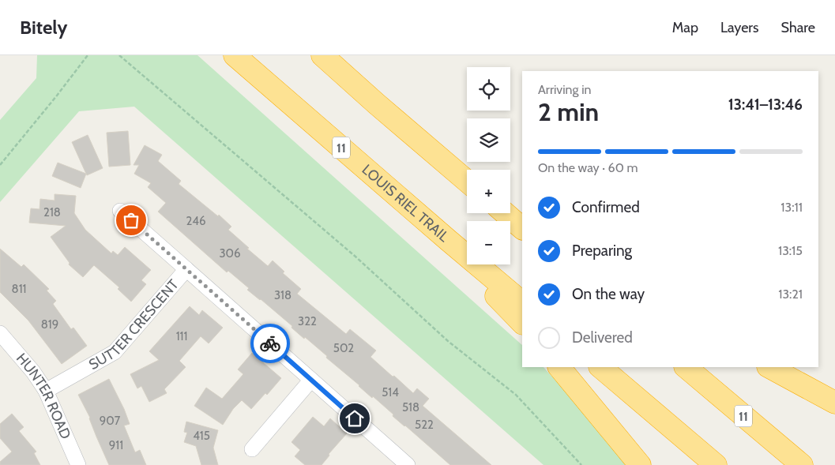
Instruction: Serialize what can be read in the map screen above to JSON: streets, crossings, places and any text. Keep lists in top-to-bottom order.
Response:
{
  "streets": {
    "highway": ["11", "LOUIS RIEL TRAIL"],
    "street": ["SUTTER CRESCENT", "HUNTER ROAD"]
  },
  "crossings": [
    ["SUTTER CRESCENT", "HUNTER ROAD"]
  ],
  "house_numbers": [
    "218",
    "246",
    "306",
    "811",
    "318",
    "322",
    "819",
    "111",
    "502",
    "514",
    "518",
    "907",
    "522",
    "415",
    "911"
  ],
  "page": {
    "header": "Bitely",
    "nav": ["Map", "Layers", "Share"],
    "map_buttons": ["+", "−"],
    "heading": ["2 min", "Arriving in", "13:41–13:46"],
    "bar": "On the way · 60 m",
    "list": [
      ["Confirmed", "13:11"],
      ["Preparing", "13:15"],
      ["On the way", "13:21"],
      "Delivered"
    ]
  }
}
